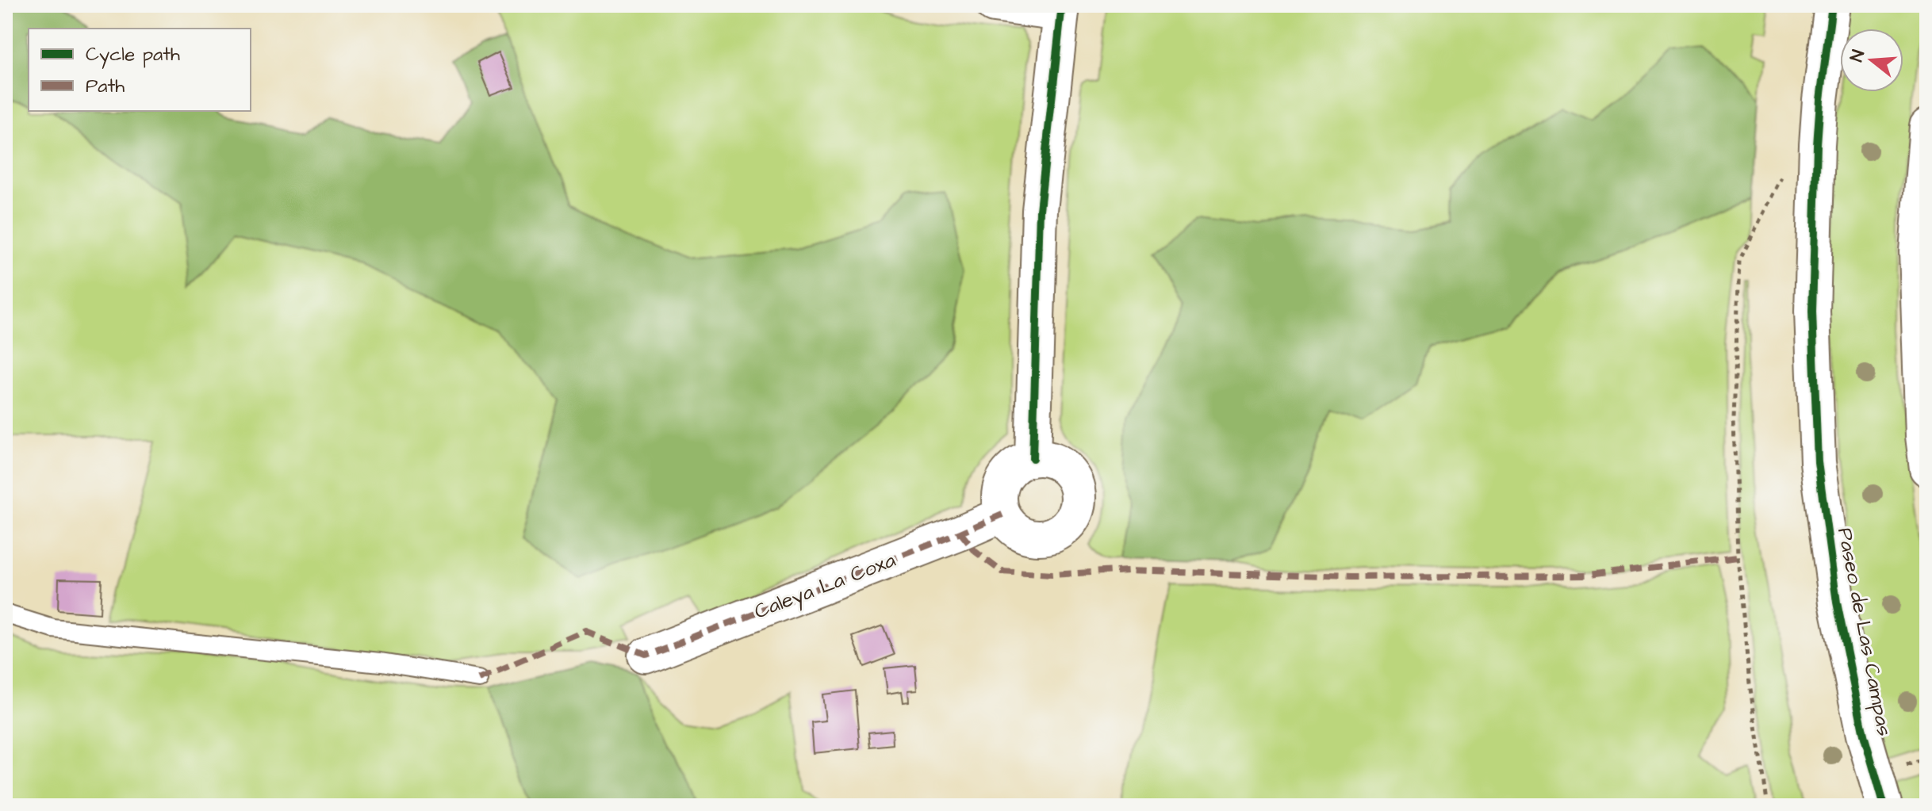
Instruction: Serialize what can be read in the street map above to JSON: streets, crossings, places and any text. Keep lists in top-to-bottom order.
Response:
{
  "streets": {
    "street": ["Caleya La Coxa", "Paseo de Las Campas"]
  },
  "legend": ["Cycle path", "Path"],
  "north": "left"
}
